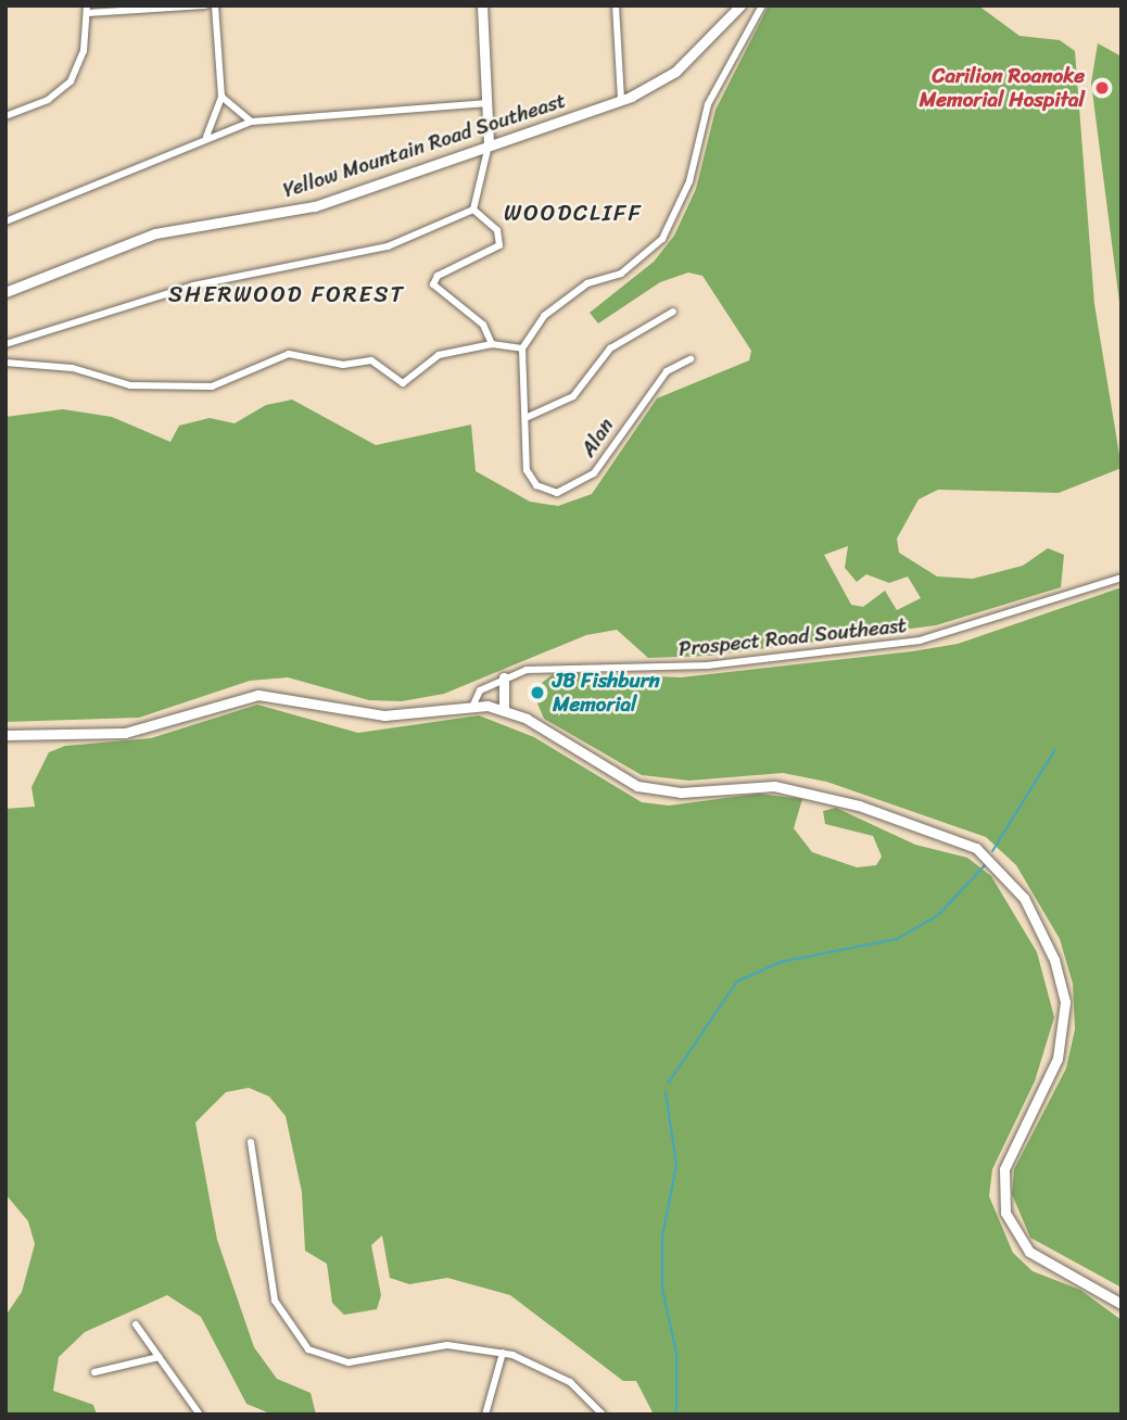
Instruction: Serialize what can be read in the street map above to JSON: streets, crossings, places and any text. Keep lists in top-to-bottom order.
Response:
{
  "streets": {
    "street": ["Yellow Mountain Road Southeast", "Alan", "Prospect Road Southeast"]
  },
  "districts": ["WOODCLIFF", "SHERWOOD FOREST"],
  "places": ["Carilion Roanoke Memorial Hospital", "JB Fishburn Memorial"]
}
